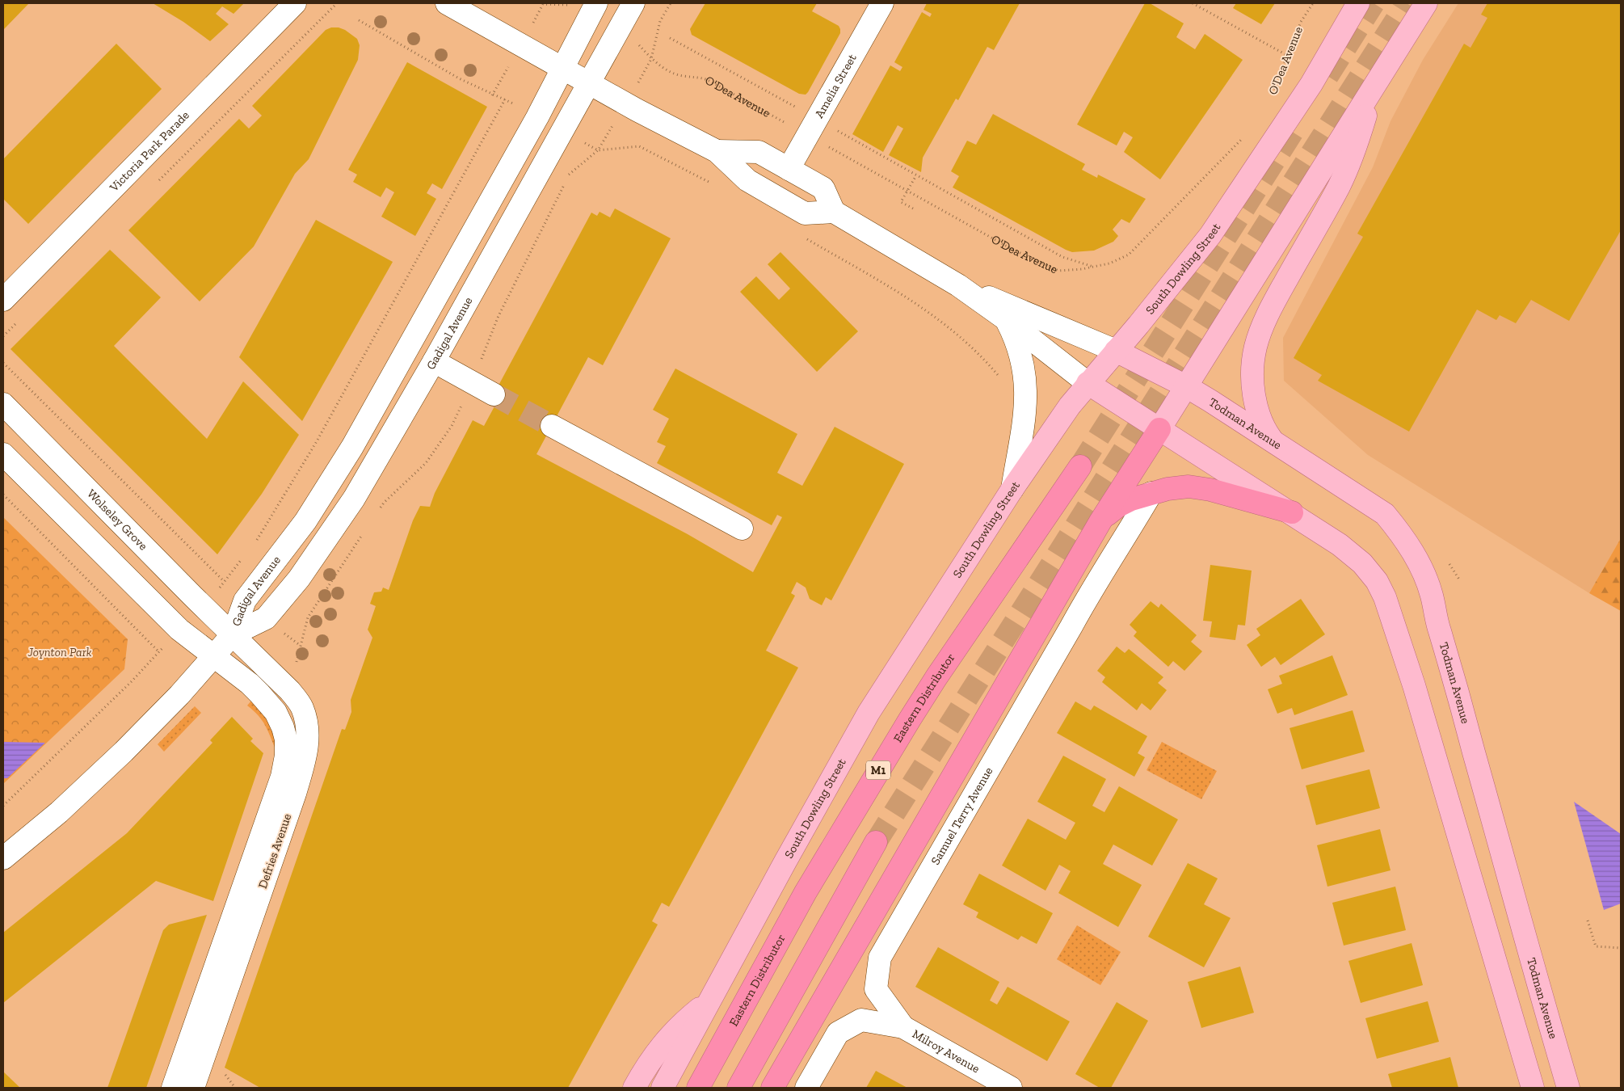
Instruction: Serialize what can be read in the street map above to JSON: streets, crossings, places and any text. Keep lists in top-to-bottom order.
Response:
{
  "streets": {
    "highway": ["Eastern Distributor", "M1"],
    "main road": ["South Dowling Street", "Todman Avenue"],
    "street": [
      "Amelia Street",
      "Victoria Park Parade",
      "Gadigal Avenue",
      "Wolseley Grove",
      "Samuel Terry Avenue",
      "Defries Avenue",
      "Milroy Avenue"
    ],
    "path": ["O'Dea Avenue"]
  },
  "crossings": [
    ["O'Dea Avenue", "Amelia Street"],
    ["South Dowling Street", "Todman Avenue"],
    ["Gadigal Avenue", "Wolseley Grove"],
    ["Gadigal Avenue", "Defries Avenue"],
    ["Wolseley Grove", "Defries Avenue"],
    ["Samuel Terry Avenue", "Milroy Avenue"]
  ],
  "parks": ["Joynton Park"]
}
